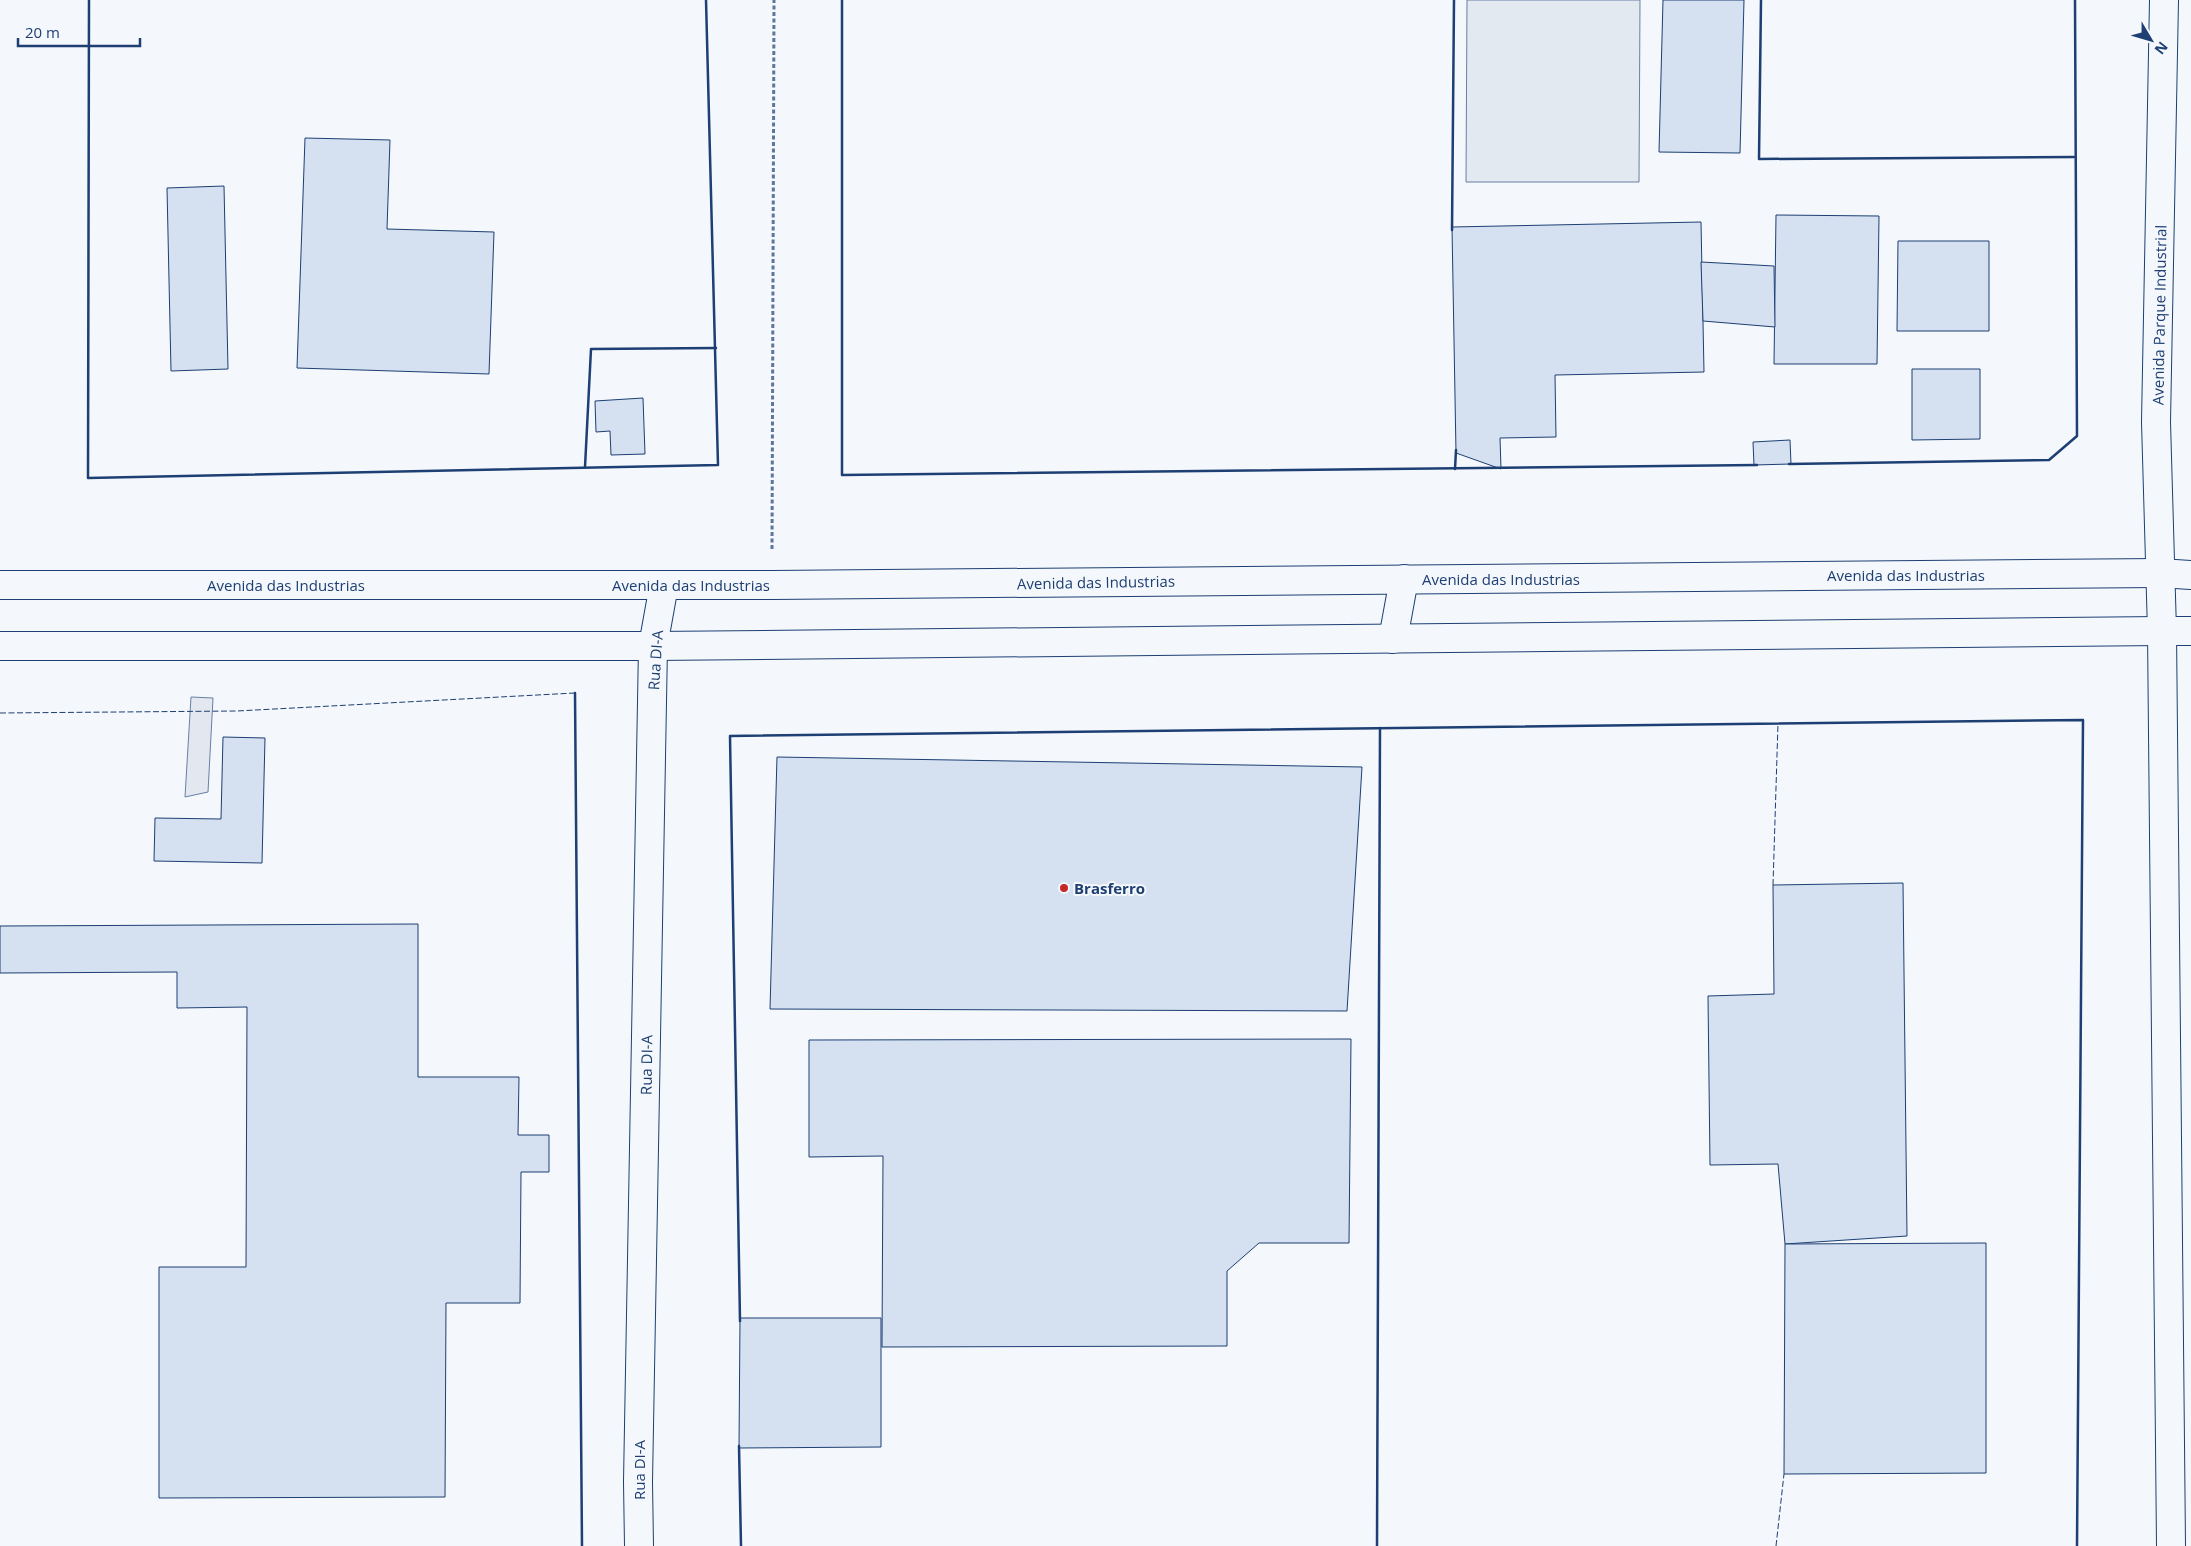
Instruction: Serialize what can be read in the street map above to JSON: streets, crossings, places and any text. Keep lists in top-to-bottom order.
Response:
{
  "streets": {
    "street": ["Avenida Parque Industrial", "Avenida das Industrias", "Rua DI-A"]
  },
  "crossings": [
    ["Avenida Parque Industrial", "Avenida das Industrias"],
    ["Avenida das Industrias", "Rua DI-A"]
  ],
  "places": ["Brasferro"],
  "scale_bar": "20 m",
  "north": "bottom right"
}
